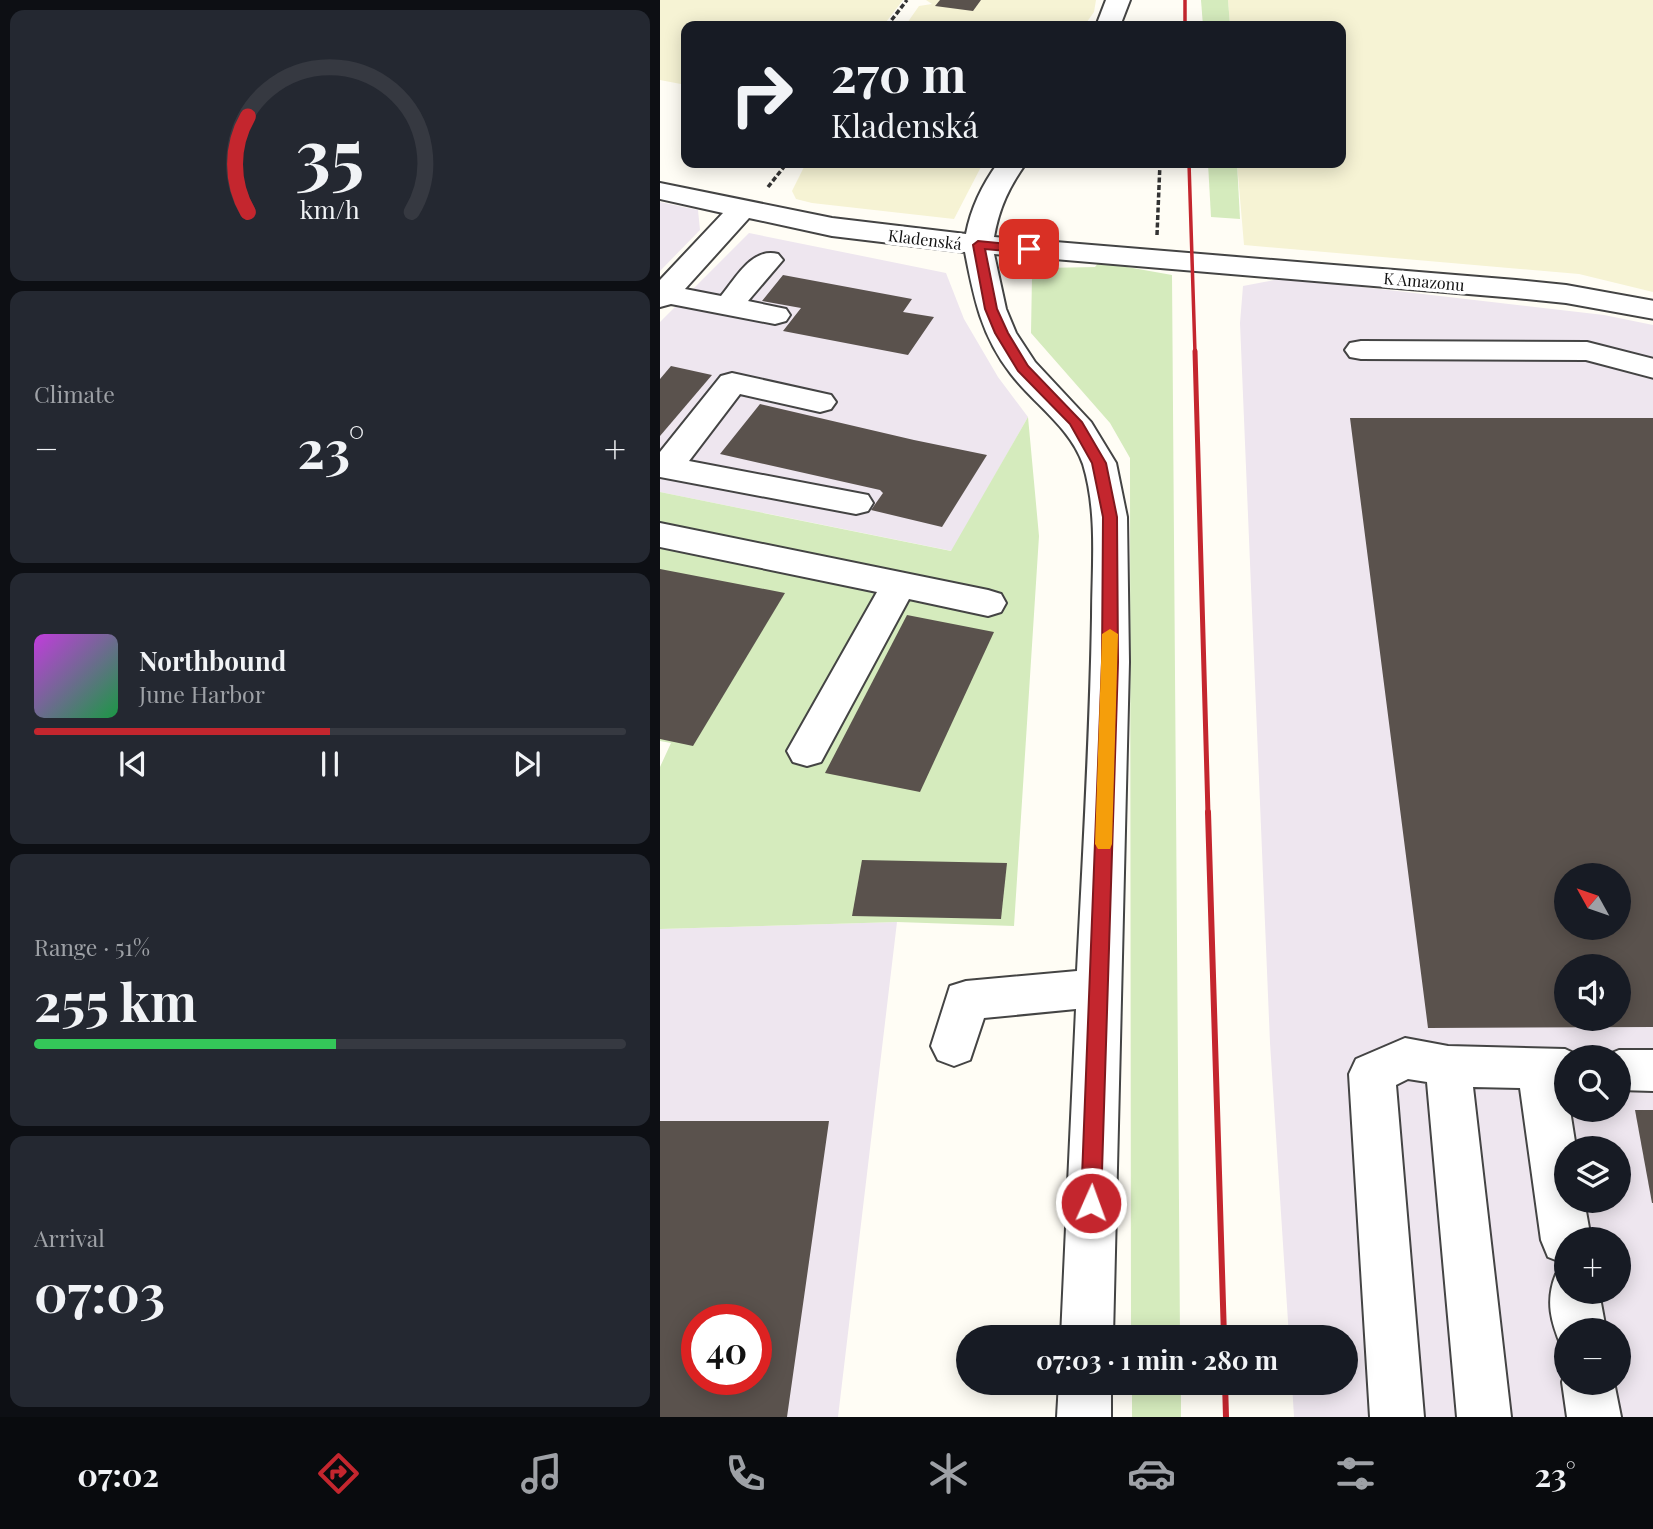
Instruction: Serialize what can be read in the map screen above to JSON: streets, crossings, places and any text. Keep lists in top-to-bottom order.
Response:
{
  "streets": {
    "street": ["Kladenská", "K Amazonu"]
  },
  "crossings": [
    ["Kladenská", "K Amazonu"]
  ],
  "north": "top left",
  "page": {
    "turn": ["270 m", "Kladenská"],
    "tile": [
      "Climate",
      ["Range · 51%", "255 km"],
      ["Arrival", "07:03"]
    ],
    "heat": ["−", "23°", "+"],
    "song": ["Northbound", "June Harbor"],
    "map_buttons": ["+", "−"],
    "limit": "40",
    "trip": "07:03 · 1 min · 280 m",
    "tabs": ["07:02", "23°"],
    "gauge": ["35", "km/h"]
  }
}
